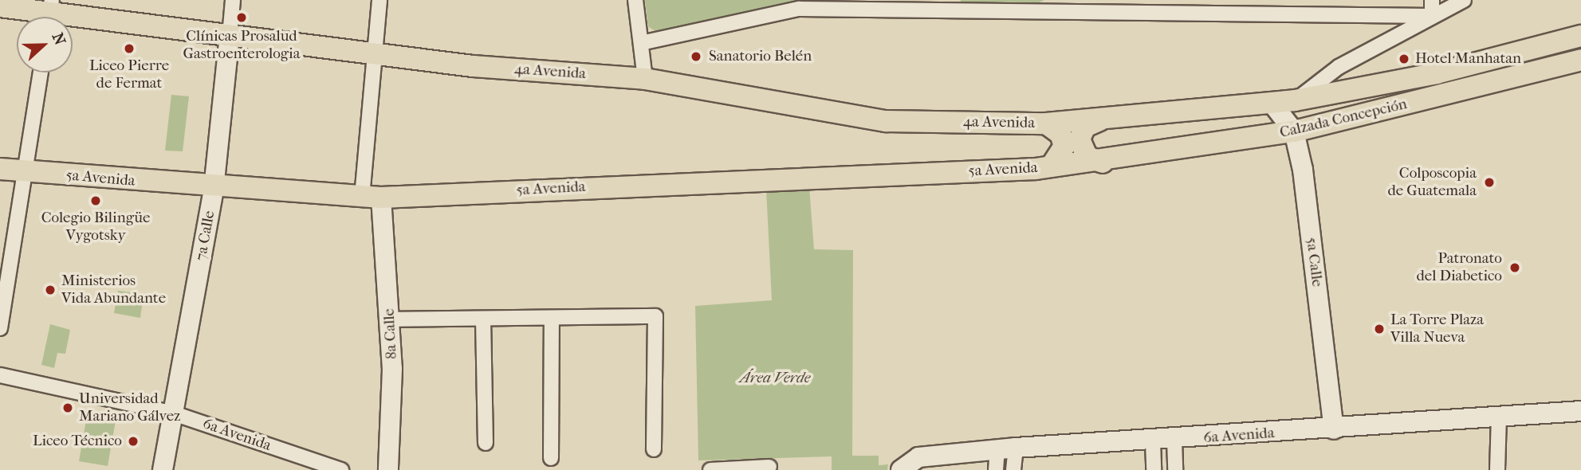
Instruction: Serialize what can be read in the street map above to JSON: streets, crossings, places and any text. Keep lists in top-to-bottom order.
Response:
{
  "streets": {
    "main road": [
      "4a Avenida",
      "Calzada Concepción",
      "5a Avenida",
      "7a Calle",
      "5a Calle",
      "8a Calle",
      "6a Avenida"
    ]
  },
  "crossings": [
    ["4a Avenida", "Calzada Concepción"],
    ["4a Avenida", "7a Calle"],
    ["4a Avenida", "8a Calle"],
    ["Calzada Concepción", "5a Avenida"],
    ["Calzada Concepción", "5a Calle"],
    ["5a Avenida", "7a Calle"],
    ["5a Avenida", "8a Calle"],
    ["7a Calle", "6a Avenida"],
    ["5a Calle", "6a Avenida"]
  ],
  "parks": ["Área Verde"],
  "places": [
    "Clínicas Prosalud Gastroenterologia",
    "Liceo Pierre de Fermat",
    "Sanatorio Belén",
    "Hotel Manhatan",
    "Colposcopia de Guatemala",
    "Colegio Bilingüe Vygotsky",
    "Patronato del Diabetico",
    "Ministerios Vida Abundante",
    "La Torre Plaza Villa Nueva",
    "Universidad Mariano Gálvez",
    "Liceo Técnico"
  ],
  "north": "right"
}
